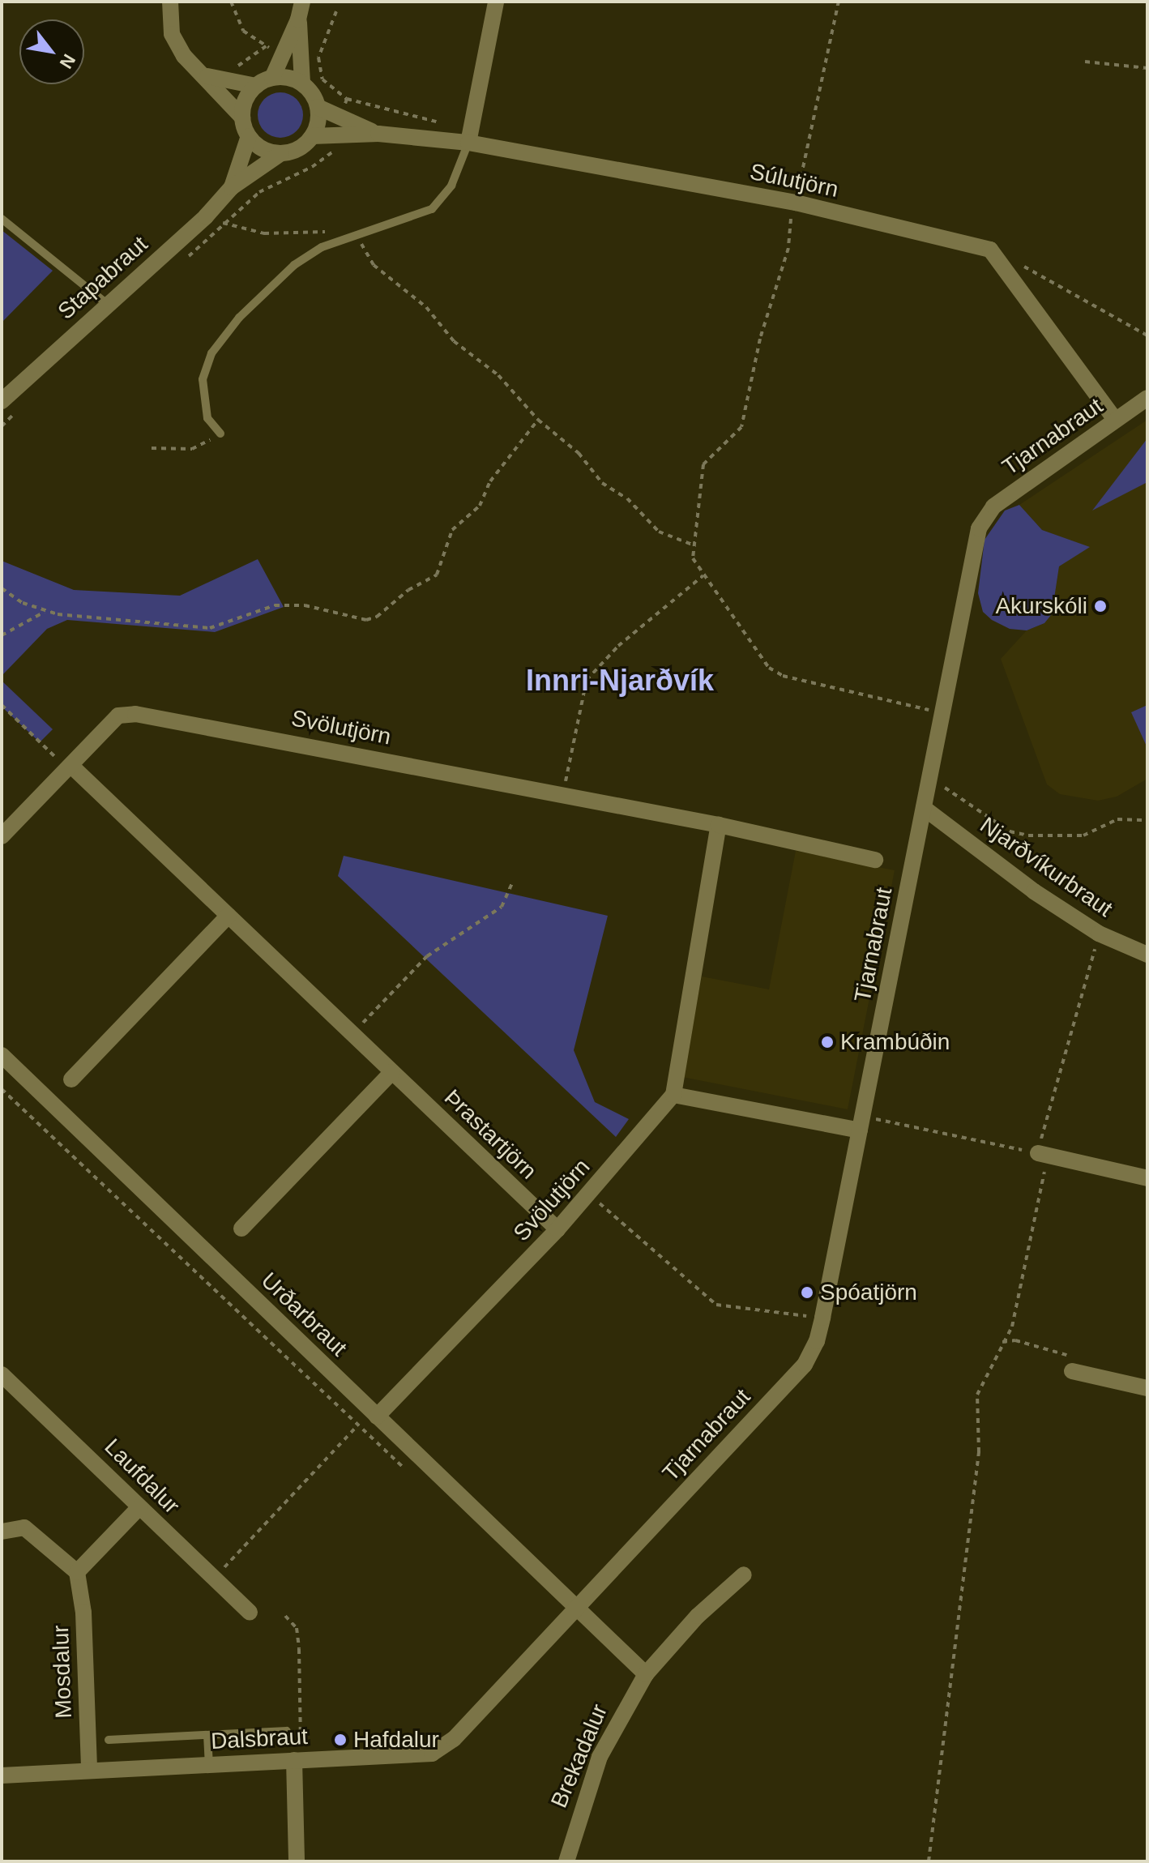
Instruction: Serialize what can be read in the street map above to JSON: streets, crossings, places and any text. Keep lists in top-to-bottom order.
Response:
{
  "streets": {
    "street": [
      "Súlutjörn",
      "Stapabraut",
      "Tjarnabraut",
      "Svölutjörn",
      "Njarðvíkurbraut",
      "Þrastartjörn",
      "Urðarbraut",
      "Laufdalur",
      "Mosdalur",
      "Dalsbraut",
      "Brekadalur"
    ]
  },
  "crossings": [
    ["Súlutjörn", "Stapabraut"],
    ["Súlutjörn", "Tjarnabraut"],
    ["Tjarnabraut", "Njarðvíkurbraut"],
    ["Tjarnabraut", "Urðarbraut"],
    ["Tjarnabraut", "Dalsbraut"],
    ["Svölutjörn", "Þrastartjörn"],
    ["Svölutjörn", "Urðarbraut"],
    ["Urðarbraut", "Dalsbraut"],
    ["Mosdalur", "Dalsbraut"]
  ],
  "districts": ["Innri-Njarðvík"],
  "places": [
    "Akurskóli",
    "Krambúðin",
    "Spóatjörn",
    "Hafdalur"
  ],
  "north": "bottom right"
}
